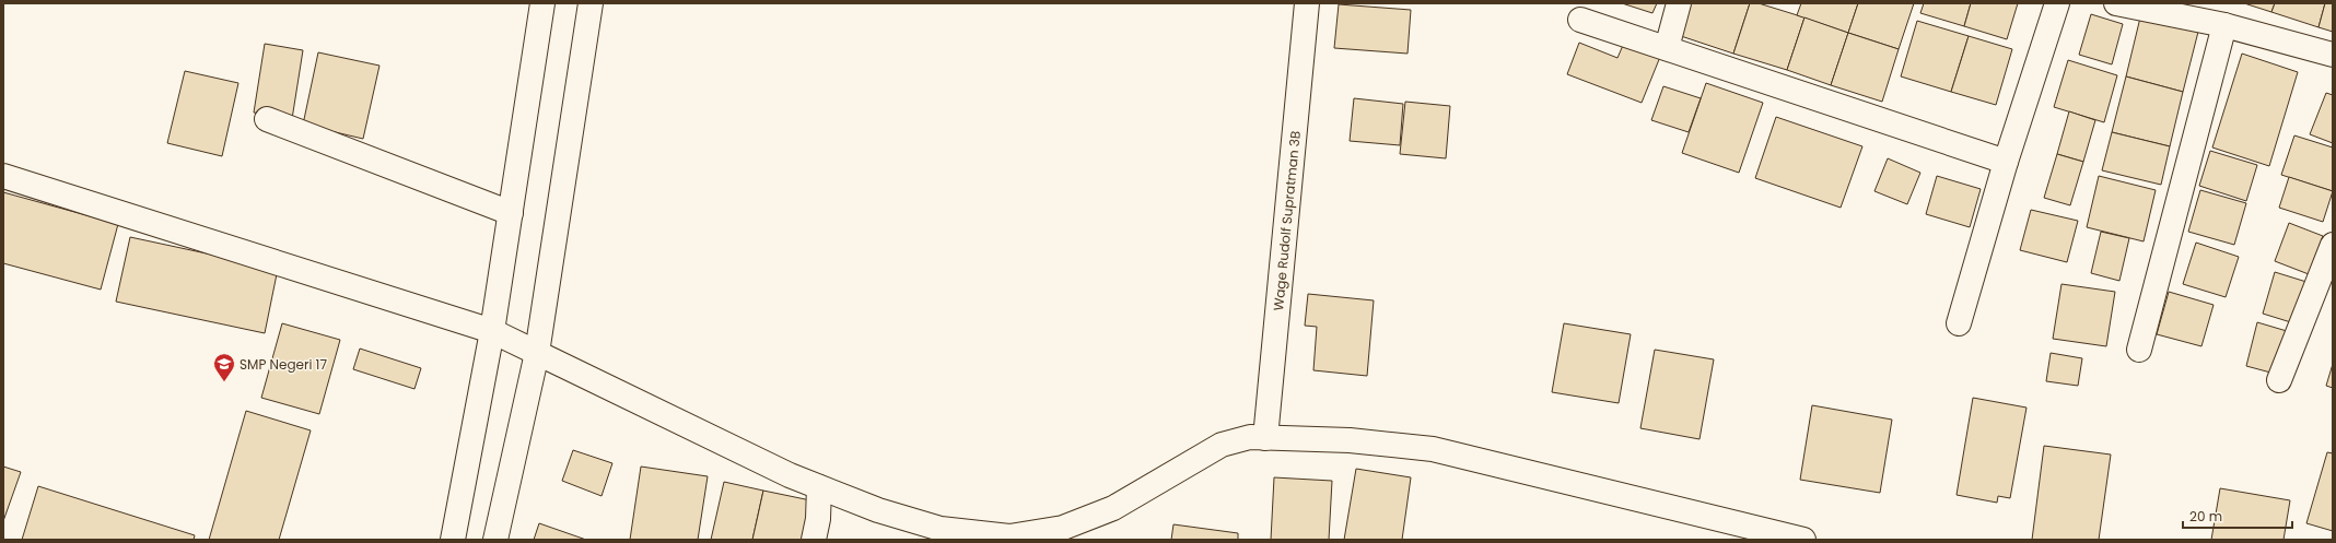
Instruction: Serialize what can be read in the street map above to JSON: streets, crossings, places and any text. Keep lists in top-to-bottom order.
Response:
{
  "streets": {
    "street": ["Wage Rudolf Supratman 3B"]
  },
  "places": {
    "school or university": ["SMP Negeri 17"]
  },
  "scale_bar": "20 m"
}
